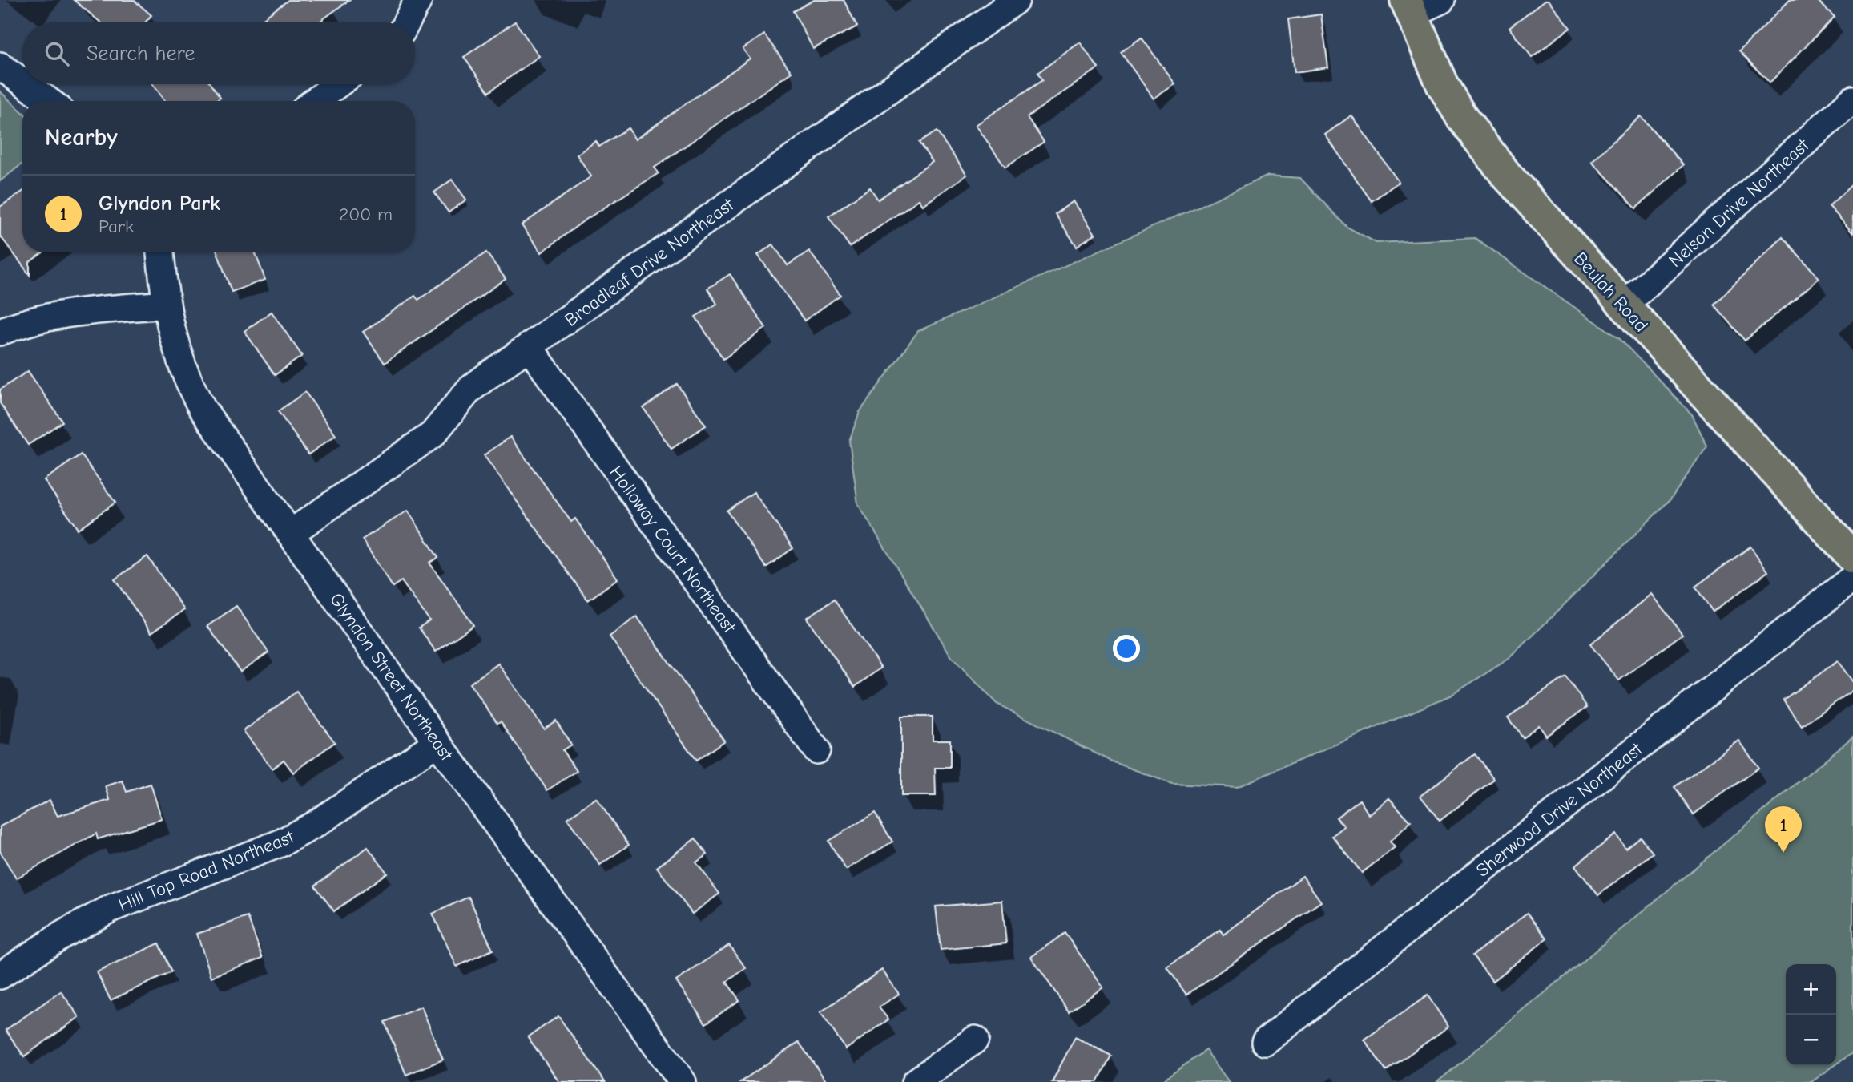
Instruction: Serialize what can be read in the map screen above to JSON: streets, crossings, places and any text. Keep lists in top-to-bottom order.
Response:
{
  "streets": {
    "main road": ["Beulah Road"],
    "street": [
      "Nelson Drive Northeast",
      "Broadleaf Drive Northeast",
      "Holloway Court Northeast",
      "Glyndon Street Northeast",
      "Sherwood Drive Northeast",
      "Hill Top Road Northeast"
    ]
  },
  "crossings": [
    ["Nelson Drive Northeast", "Beulah Road"],
    ["Broadleaf Drive Northeast", "Holloway Court Northeast"],
    ["Broadleaf Drive Northeast", "Glyndon Street Northeast"],
    ["Glyndon Street Northeast", "Hill Top Road Northeast"]
  ],
  "page": {
    "search": "Search here",
    "heading": "Nearby",
    "list": [
      {
        "mark": "1",
        "name": "Glyndon Park",
        "note": "Park",
        "value": "200 m"
      }
    ],
    "pins": "1",
    "map_buttons": ["+", "−"]
  }
}
